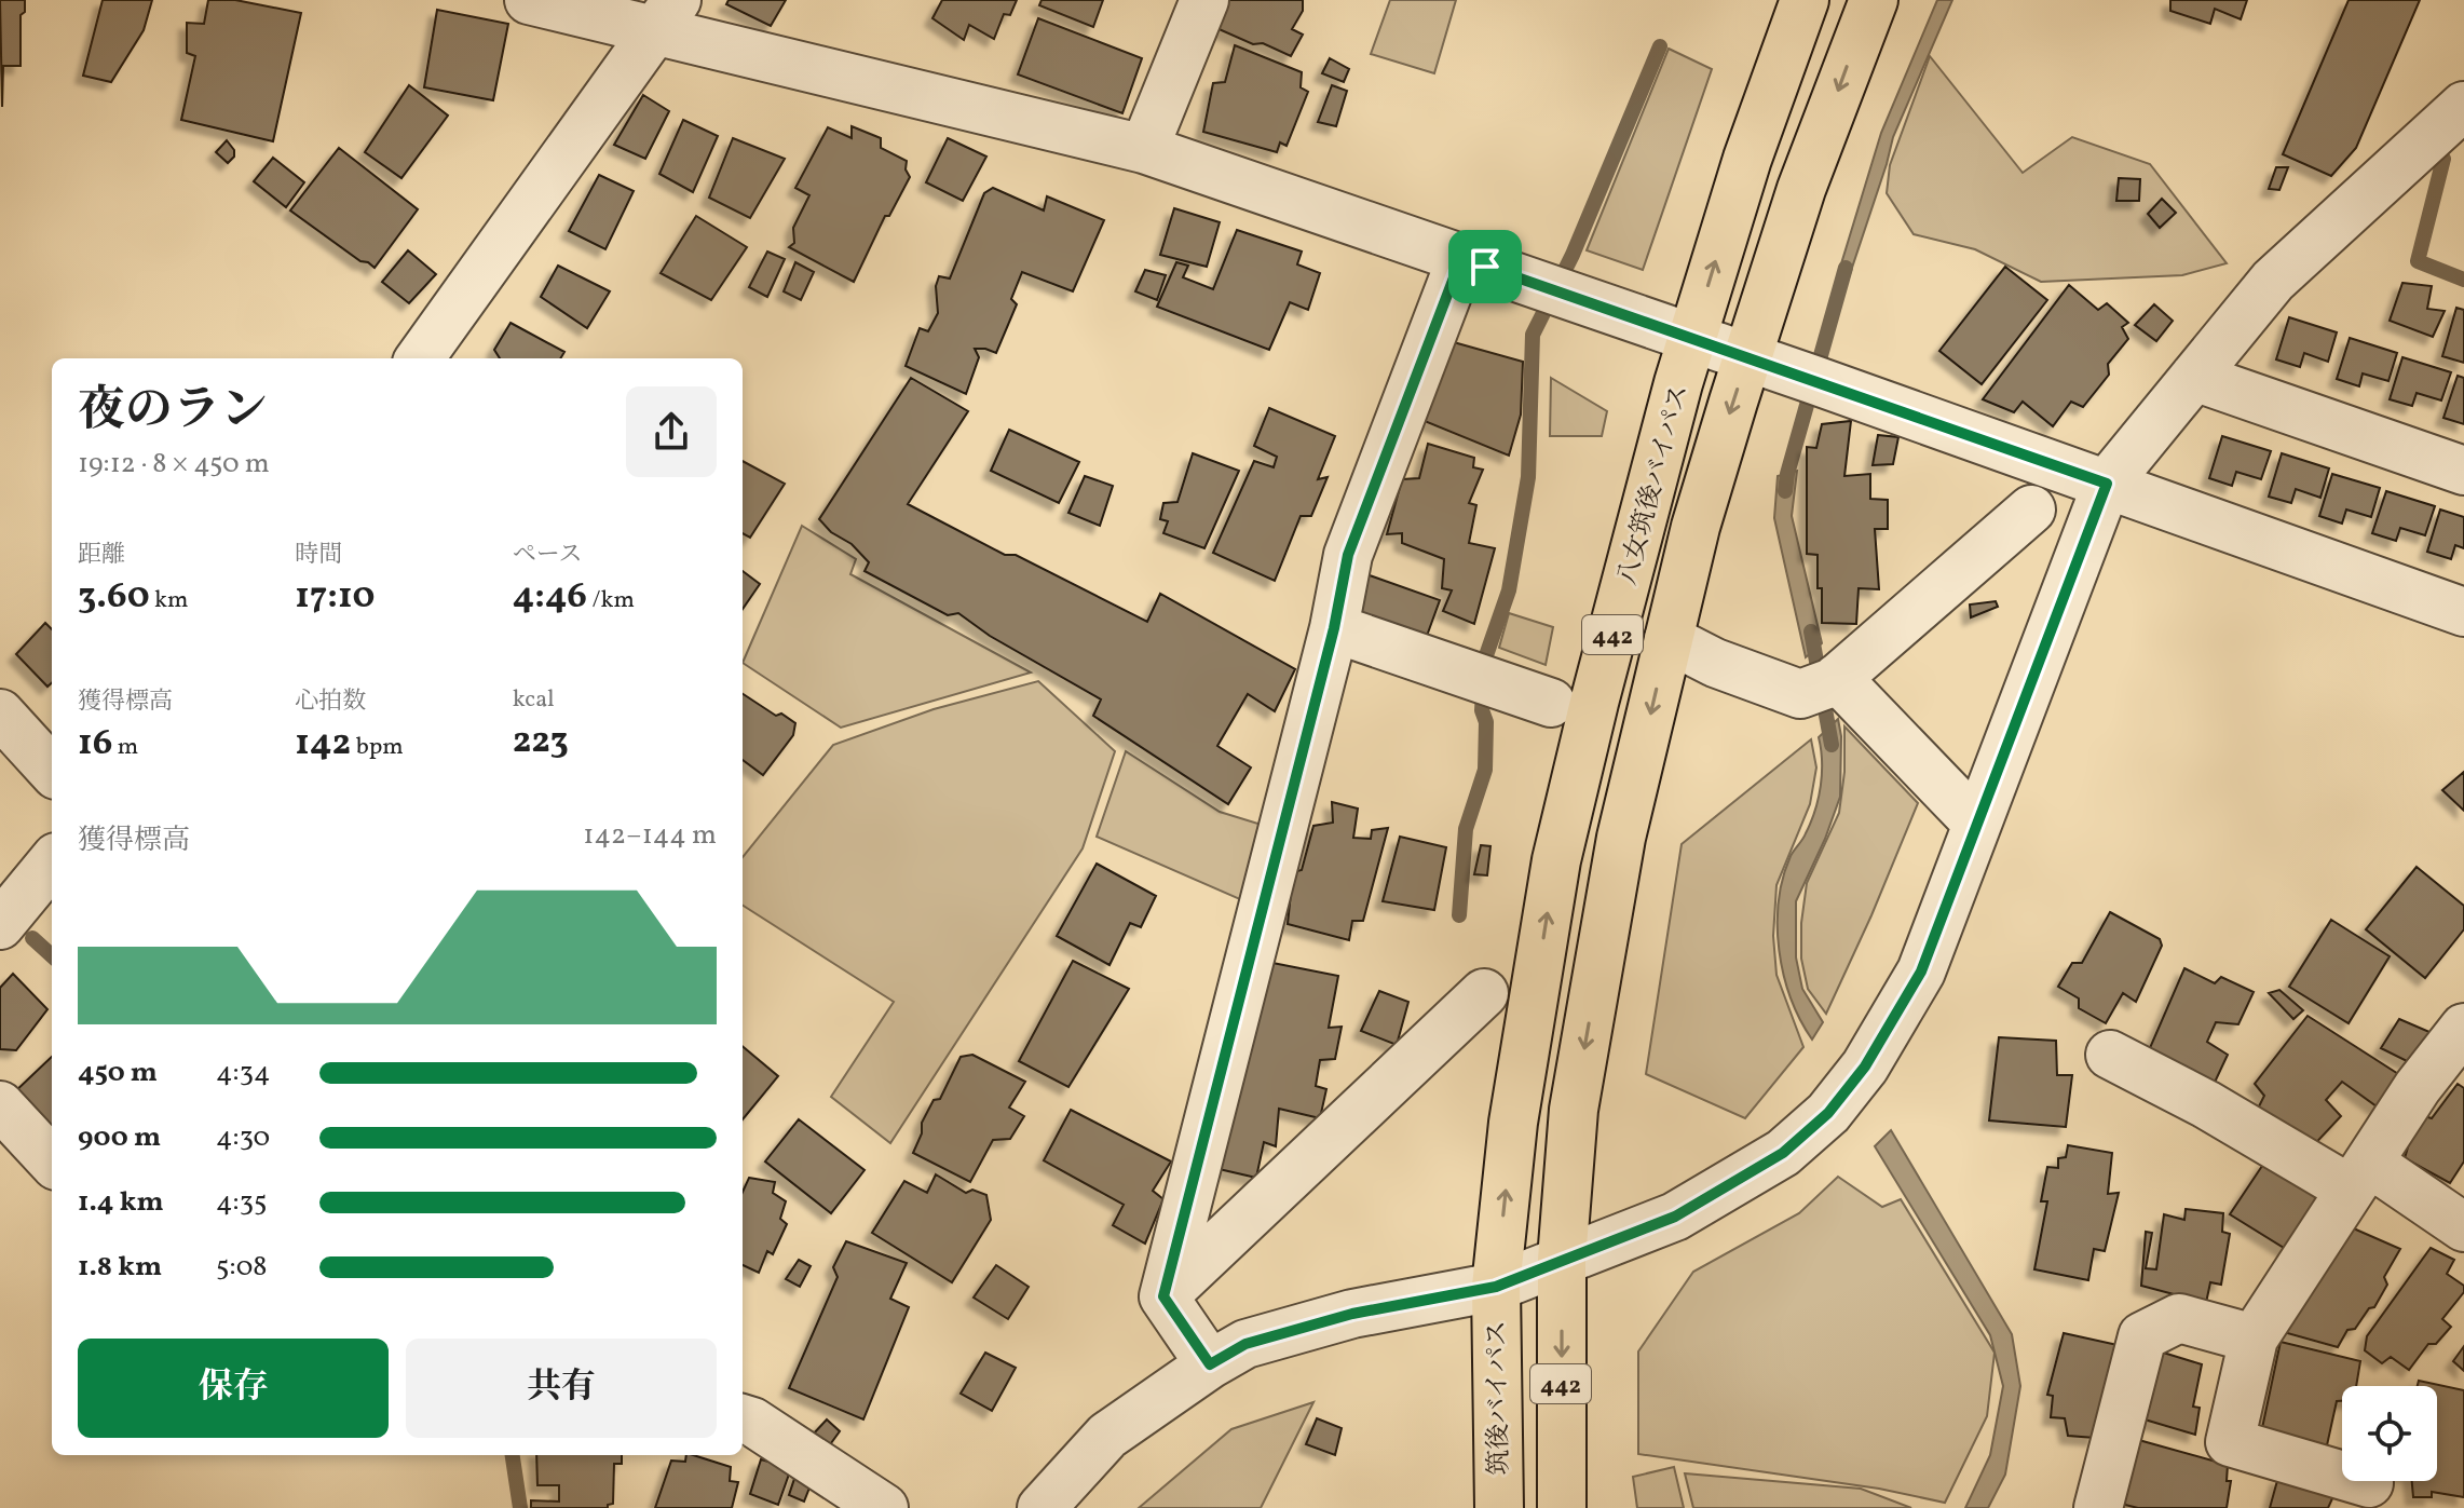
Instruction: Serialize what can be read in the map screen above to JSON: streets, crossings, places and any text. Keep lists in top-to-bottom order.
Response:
{
  "streets": {
    "highway": ["八女筑後バイパス", "442", "筑後バイパス"]
  },
  "crossings": [
    ["八女筑後バイパス", "442"],
    ["八女筑後バイパス", "筑後バイパス"]
  ],
  "page": {
    "heading": ["夜のラン", "19:12 · 8 × 450 m"],
    "stats": [
      ["距離", "3.60 km"],
      ["時間", "17:10"],
      ["ペース", "4:46 /km"],
      ["獲得標高", "16 m"],
      ["心拍数", "142 bpm"],
      ["kcal", "223"]
    ],
    "chart": ["獲得標高", "142–144 m"],
    "list": [
      {
        "name": "450 m",
        "note": "4:34"
      },
      {
        "name": "900 m",
        "note": "4:30"
      },
      {
        "name": "1.4 km",
        "note": "4:35"
      },
      {
        "name": "1.8 km",
        "note": "5:08"
      }
    ],
    "buttons": ["保存", "共有"]
  }
}
